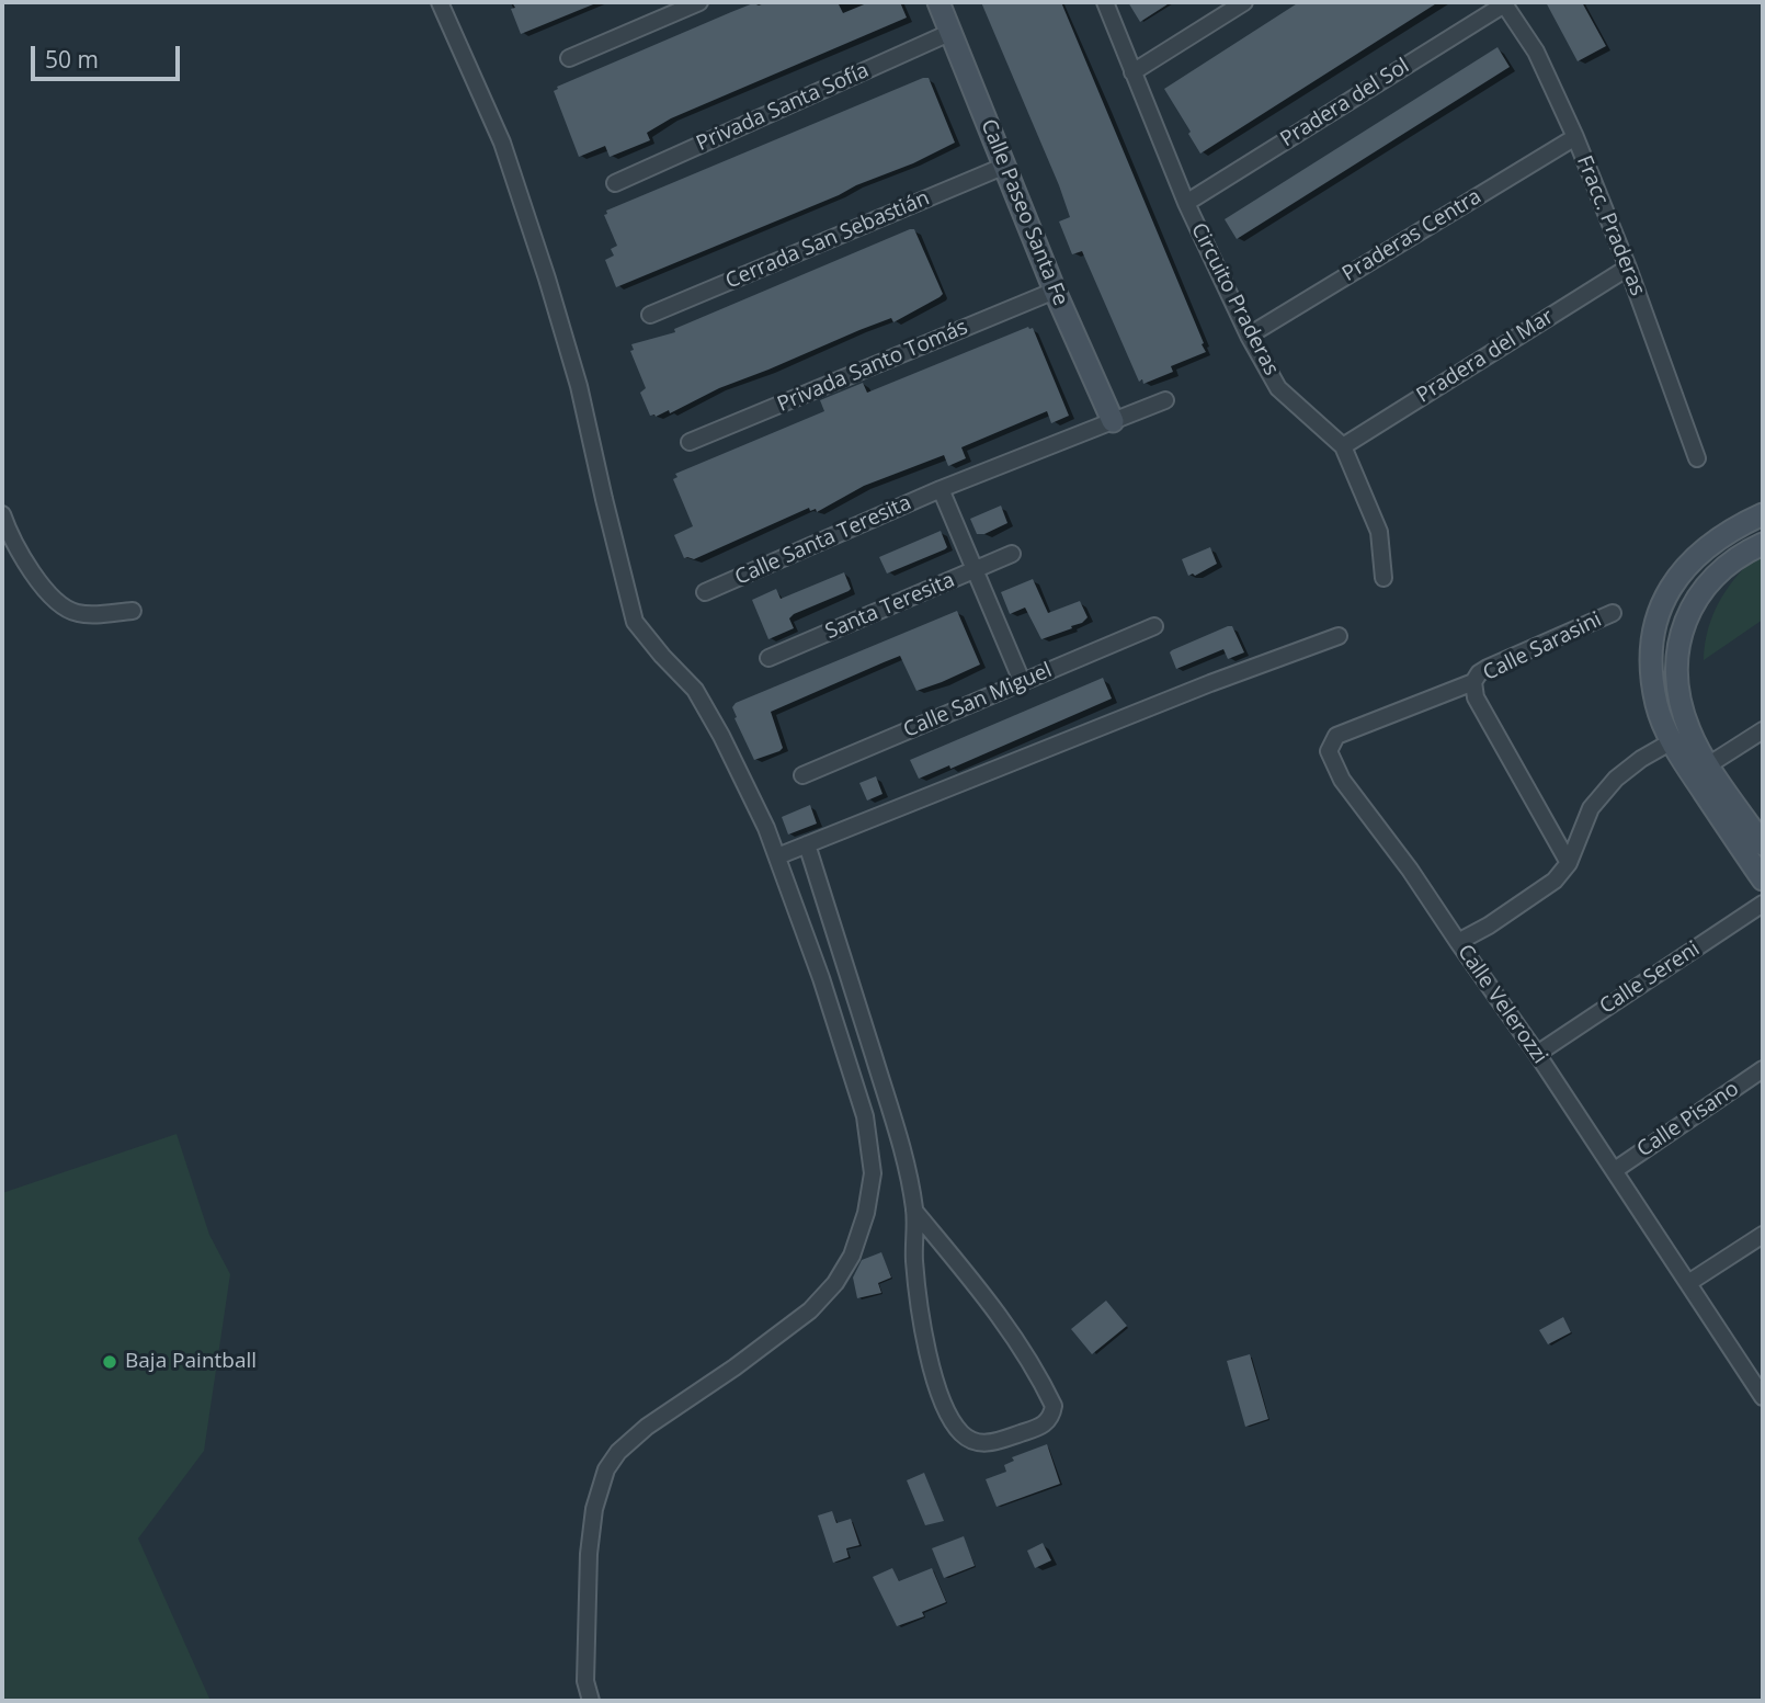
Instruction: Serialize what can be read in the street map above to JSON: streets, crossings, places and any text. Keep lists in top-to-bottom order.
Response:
{
  "streets": {
    "street": [
      "Pradera del Sol",
      "Privada Santa Sofía",
      "Calle Paseo Santa Fe",
      "Fracc. Praderas",
      "Praderas Centra",
      "Cerrada San Sebastián",
      "Circuito Praderas",
      "Pradera del Mar",
      "Privada Santo Tomás",
      "Calle Santa Teresita",
      "Santa Teresita",
      "Calle Sarasini",
      "Calle San Miguel",
      "Calle Sereni",
      "Calle Velerozzi",
      "Calle Pisano"
    ]
  },
  "crossings": [
    ["Pradera del Sol", "Fracc. Praderas"],
    ["Pradera del Sol", "Circuito Praderas"],
    ["Privada Santa Sofía", "Calle Paseo Santa Fe"],
    ["Calle Paseo Santa Fe", "Cerrada San Sebastián"],
    ["Calle Paseo Santa Fe", "Privada Santo Tomás"],
    ["Calle Paseo Santa Fe", "Calle Santa Teresita"],
    ["Fracc. Praderas", "Praderas Centra"],
    ["Fracc. Praderas", "Pradera del Mar"],
    ["Praderas Centra", "Circuito Praderas"],
    ["Circuito Praderas", "Pradera del Mar"],
    ["Calle Sarasini", "Calle Velerozzi"],
    ["Calle Sereni", "Calle Velerozzi"],
    ["Calle Velerozzi", "Calle Pisano"]
  ],
  "places": ["Baja Paintball"],
  "scale_bar": "50 m"
}
